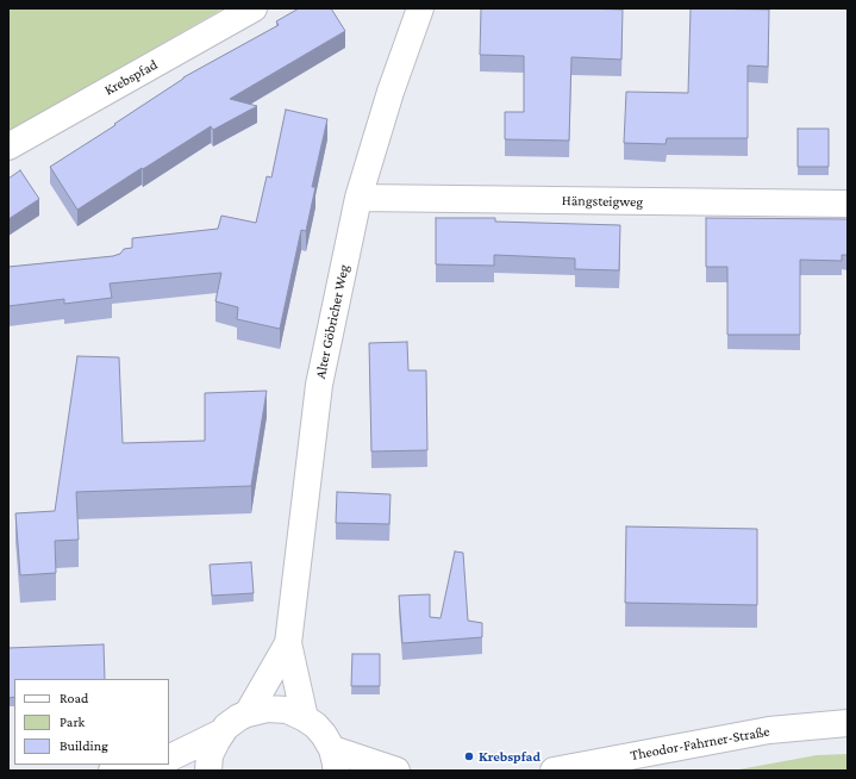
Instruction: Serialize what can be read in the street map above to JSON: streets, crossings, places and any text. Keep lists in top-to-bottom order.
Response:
{
  "streets": {
    "street": [
      "Krebspfad",
      "Hängsteigweg",
      "Alter Göbricher Weg",
      "Theodor-Fahrner-Straße"
    ]
  },
  "crossings": [
    ["Hängsteigweg", "Alter Göbricher Weg"]
  ],
  "places": ["Krebspfad"],
  "legend": ["Road", "Park", "Building"]
}
